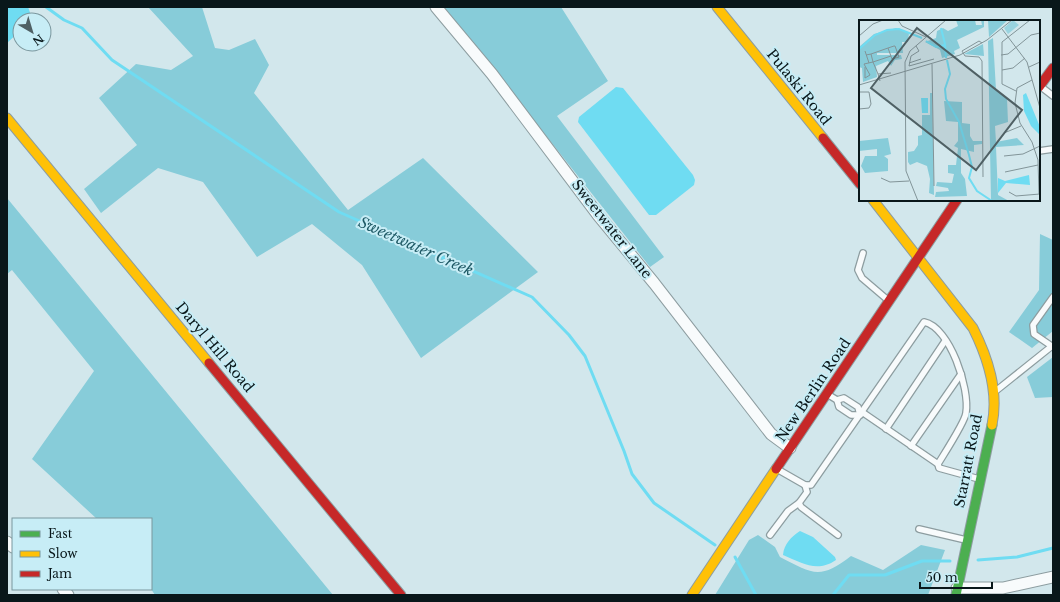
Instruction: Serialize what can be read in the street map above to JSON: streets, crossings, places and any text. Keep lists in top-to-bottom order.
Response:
{
  "streets": {
    "street": [
      "Pulaski Road",
      "Sweetwater Lane",
      "Daryl Hill Road",
      "New Berlin Road",
      "Starratt Road"
    ]
  },
  "crossings": [
    ["Sweetwater Lane", "New Berlin Road"],
    ["New Berlin Road", "Starratt Road"]
  ],
  "water": ["Sweetwater Creek"],
  "legend": ["Fast", "Slow", "Jam"],
  "scale_bar": "50 m",
  "north": "bottom right"
}
